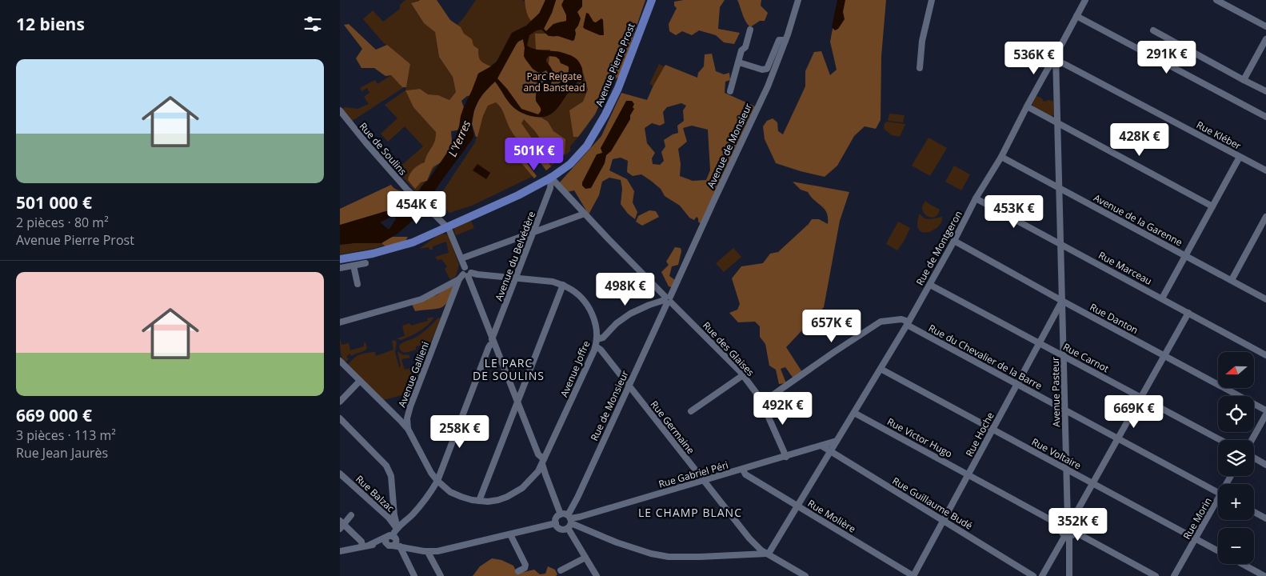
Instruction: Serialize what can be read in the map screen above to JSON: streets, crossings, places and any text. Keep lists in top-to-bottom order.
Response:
{
  "streets": {
    "main road": ["Avenue Pierre Prost"],
    "street": [
      "Rue Kléber",
      "Avenue de Monsieur",
      "Rue de Soulins",
      "Avenue de la Garenne",
      "Rue de Montgeron",
      "Avenue du Belvédère",
      "Rue Marceau",
      "Rue Danton",
      "Rue des Glaises",
      "Rue du Chevalier de la Barre",
      "Rue Carnot",
      "Avenue Joffre",
      "Avenue Gallieni",
      "Avenue Pasteur",
      "Rue de Monsieur",
      "Rue Germaine",
      "Rue Hoche",
      "Rue Victor Hugo",
      "Rue Voltaire",
      "Rue Gabriel Péri",
      "Rue Balzac",
      "Rue Guillaume Budé",
      "Rue Molière",
      "Rue Morin"
    ]
  },
  "crossings": [
    ["Avenue Pierre Prost", "Rue de Soulins"],
    ["Avenue Pierre Prost", "Avenue du Belvédère"],
    ["Avenue Pierre Prost", "Rue des Glaises"],
    ["Rue Kléber", "Rue de Montgeron"],
    ["Rue Kléber", "Avenue Pasteur"],
    ["Avenue de Monsieur", "Rue des Glaises"],
    ["Avenue de Monsieur", "Rue de Monsieur"],
    ["Avenue de la Garenne", "Rue de Montgeron"],
    ["Avenue de la Garenne", "Avenue Pasteur"],
    ["Rue de Montgeron", "Rue Marceau"],
    ["Rue de Montgeron", "Rue Danton"],
    ["Rue de Montgeron", "Rue du Chevalier de la Barre"],
    ["Rue de Montgeron", "Rue Carnot"],
    ["Rue de Montgeron", "Avenue Pasteur"],
    ["Rue de Montgeron", "Rue Germaine"],
    ["Rue de Montgeron", "Rue Victor Hugo"],
    ["Rue de Montgeron", "Rue Voltaire"],
    ["Rue de Montgeron", "Rue Guillaume Budé"],
    ["Rue de Montgeron", "Rue Molière"],
    ["Avenue du Belvédère", "Rue des Glaises"],
    ["Avenue du Belvédère", "Avenue Joffre"],
    ["Avenue du Belvédère", "Rue Balzac"],
    ["Rue Marceau", "Avenue Pasteur"],
    ["Rue Danton", "Avenue Pasteur"],
    ["Rue Danton", "Rue Hoche"],
    ["Rue des Glaises", "Rue de Monsieur"],
    ["Rue des Glaises", "Rue Gabriel Péri"],
    ["Rue du Chevalier de la Barre", "Avenue Pasteur"],
    ["Rue du Chevalier de la Barre", "Rue Hoche"],
    ["Rue Carnot", "Avenue Pasteur"],
    ["Rue Carnot", "Rue Hoche"],
    ["Avenue Joffre", "Avenue Gallieni"],
    ["Avenue Joffre", "Rue Germaine"],
    ["Avenue Pasteur", "Rue Hoche"],
    ["Avenue Pasteur", "Rue Victor Hugo"],
    ["Avenue Pasteur", "Rue Voltaire"],
    ["Rue de Monsieur", "Rue Germaine"],
    ["Rue de Monsieur", "Rue Gabriel Péri"],
    ["Rue Germaine", "Rue Gabriel Péri"],
    ["Rue Hoche", "Rue Victor Hugo"],
    ["Rue Hoche", "Rue Voltaire"],
    ["Rue Hoche", "Rue Guillaume Budé"],
    ["Rue Hoche", "Rue Molière"],
    ["Rue Voltaire", "Rue Morin"],
    ["Rue Gabriel Péri", "Rue Guillaume Budé"],
    ["Rue Gabriel Péri", "Rue Molière"]
  ],
  "districts": ["LE PARC DE SOULINS", "LE CHAMP BLANC"],
  "water": ["L'Yerres"],
  "parks": ["Parc Reigate and Banstead"],
  "north": "left",
  "page": {
    "heading": "12 biens",
    "price": [
      "291K €",
      "536K €",
      "428K €",
      "501K €",
      "454K €",
      "453K €",
      "498K €",
      "657K €",
      "492K €",
      "669K €",
      "258K €",
      "352K €"
    ],
    "list": [
      {
        "name": "501 000 €",
        "note": "2 pièces · 80 m² · Avenue Pierre Prost"
      },
      {
        "name": "669 000 €",
        "note": "3 pièces · 113 m² · Rue Jean Jaurès"
      }
    ],
    "map_buttons": ["+", "−"]
  }
}
